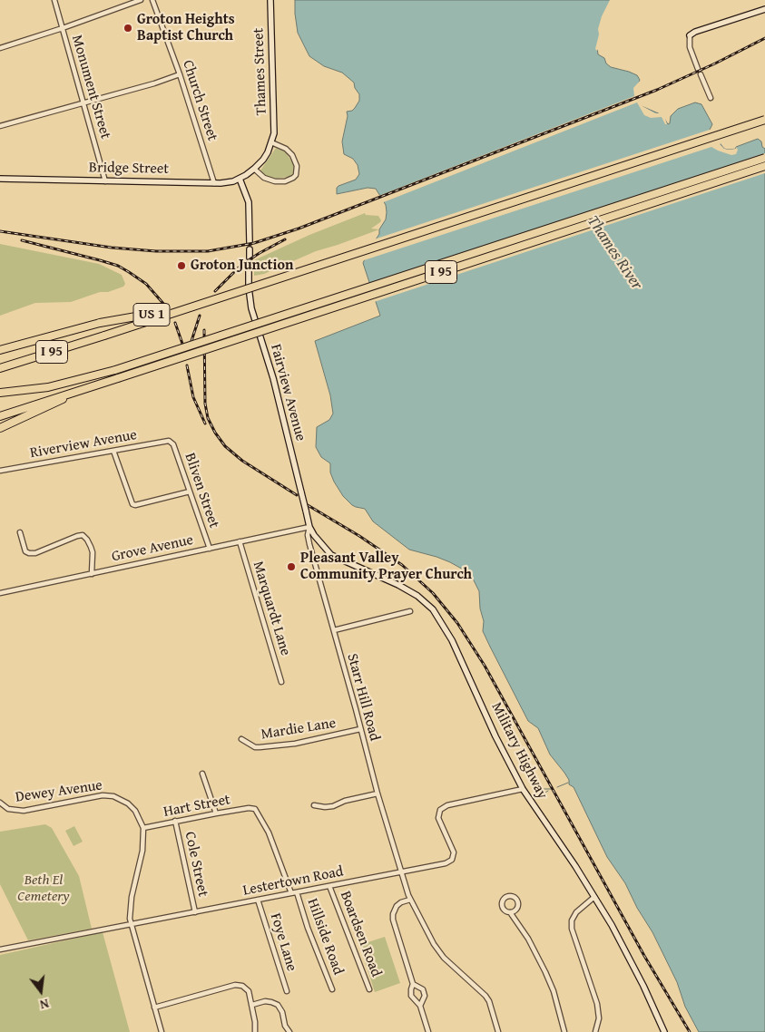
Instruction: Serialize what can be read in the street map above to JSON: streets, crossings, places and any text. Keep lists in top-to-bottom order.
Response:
{
  "streets": {
    "highway": ["I 95", "US 1"],
    "street": [
      "Thames Street",
      "Monument Street",
      "Church Street",
      "Bridge Street",
      "Fairview Avenue",
      "Riverview Avenue",
      "Bliven Street",
      "Grove Avenue",
      "Marquardt Lane",
      "Starr Hill Road",
      "Mardie Lane",
      "Military Highway",
      "Dewey Avenue",
      "Hart Street",
      "Cole Street",
      "Lestertown Road",
      "Boardsen Road",
      "Hillside Road",
      "Foye Lane"
    ]
  },
  "crossings": [
    ["Thames Street", "Bridge Street"],
    ["Monument Street", "Bridge Street"],
    ["Church Street", "Bridge Street"],
    ["I 95", "US 1"],
    ["Fairview Avenue", "Grove Avenue"],
    ["Fairview Avenue", "Starr Hill Road"],
    ["Fairview Avenue", "Military Highway"],
    ["Riverview Avenue", "Bliven Street"],
    ["Bliven Street", "Grove Avenue"],
    ["Grove Avenue", "Marquardt Lane"],
    ["Grove Avenue", "Starr Hill Road"],
    ["Grove Avenue", "Military Highway"],
    ["Starr Hill Road", "Mardie Lane"],
    ["Starr Hill Road", "Military Highway"],
    ["Starr Hill Road", "Lestertown Road"],
    ["Military Highway", "Lestertown Road"],
    ["Dewey Avenue", "Hart Street"],
    ["Hart Street", "Cole Street"],
    ["Hart Street", "Hillside Road"],
    ["Cole Street", "Lestertown Road"],
    ["Lestertown Road", "Boardsen Road"],
    ["Lestertown Road", "Hillside Road"],
    ["Lestertown Road", "Foye Lane"]
  ],
  "water": ["Thames River"],
  "parks": ["Beth El Cemetery"],
  "places": ["Groton Heights Baptist Church", "Groton Junction", "Pleasant Valley Community Prayer Church"],
  "north": "bottom"
}
